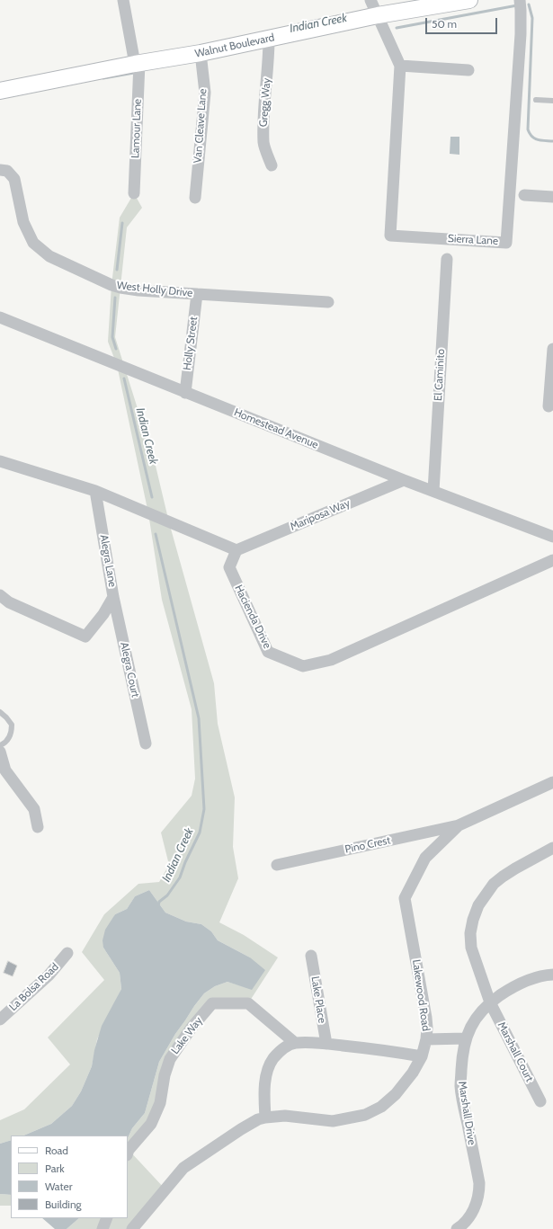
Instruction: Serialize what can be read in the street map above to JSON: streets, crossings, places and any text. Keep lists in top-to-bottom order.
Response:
{
  "streets": {
    "street": [
      "Walnut Boulevard",
      "Gregg Way",
      "Van Cleave Lane",
      "Lamour Lane",
      "Sierra Lane",
      "West Holly Drive",
      "Holly Street",
      "El Caminito",
      "Homestead Avenue",
      "Mariposa Way",
      "Alegra Lane",
      "Hacienda Drive",
      "Alegra Court",
      "Pino Crest",
      "La Bolsa Road",
      "Lakewood Road",
      "Lake Place",
      "Lake Way",
      "Marshall Court",
      "Marshall Drive"
    ]
  },
  "crossings": [
    ["Walnut Boulevard", "Gregg Way"],
    ["Walnut Boulevard", "Van Cleave Lane"],
    ["Walnut Boulevard", "Lamour Lane"],
    ["Walnut Boulevard", "Sierra Lane"],
    ["West Holly Drive", "Holly Street"],
    ["Holly Street", "Homestead Avenue"],
    ["El Caminito", "Homestead Avenue"],
    ["Homestead Avenue", "Mariposa Way"],
    ["Mariposa Way", "Hacienda Drive"],
    ["Alegra Lane", "Alegra Court"],
    ["Pino Crest", "Lakewood Road"],
    ["Marshall Court", "Marshall Drive"]
  ],
  "water": ["Indian Creek"],
  "legend": [
    "Road",
    "Park",
    "Water",
    "Building"
  ],
  "scale_bar": "50 m"
}
